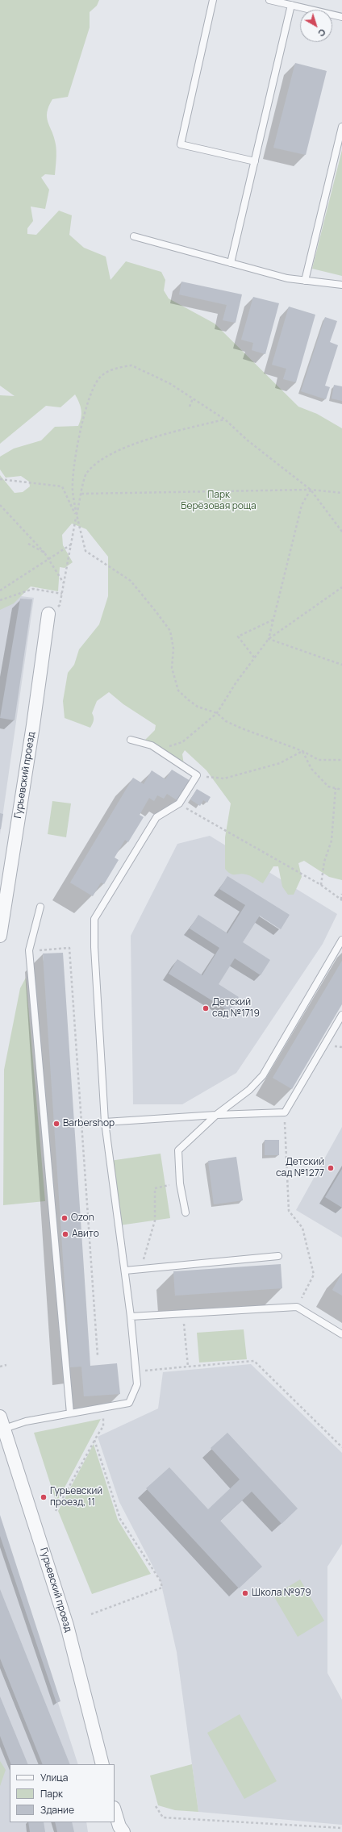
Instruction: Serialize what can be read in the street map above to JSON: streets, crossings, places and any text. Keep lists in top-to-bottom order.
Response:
{
  "streets": {
    "street": ["Гурьевский проезд"]
  },
  "parks": ["Парк Берёзовая роща"],
  "places": [
    "Детский сад №1719",
    "Barbershop",
    "Детский сад №1277",
    "Ozon",
    "Авито",
    "Гурьевский проезд, 11",
    "Школа №979"
  ],
  "legend": ["Улица", "Парк", "Здание"],
  "north": "bottom right"
}
